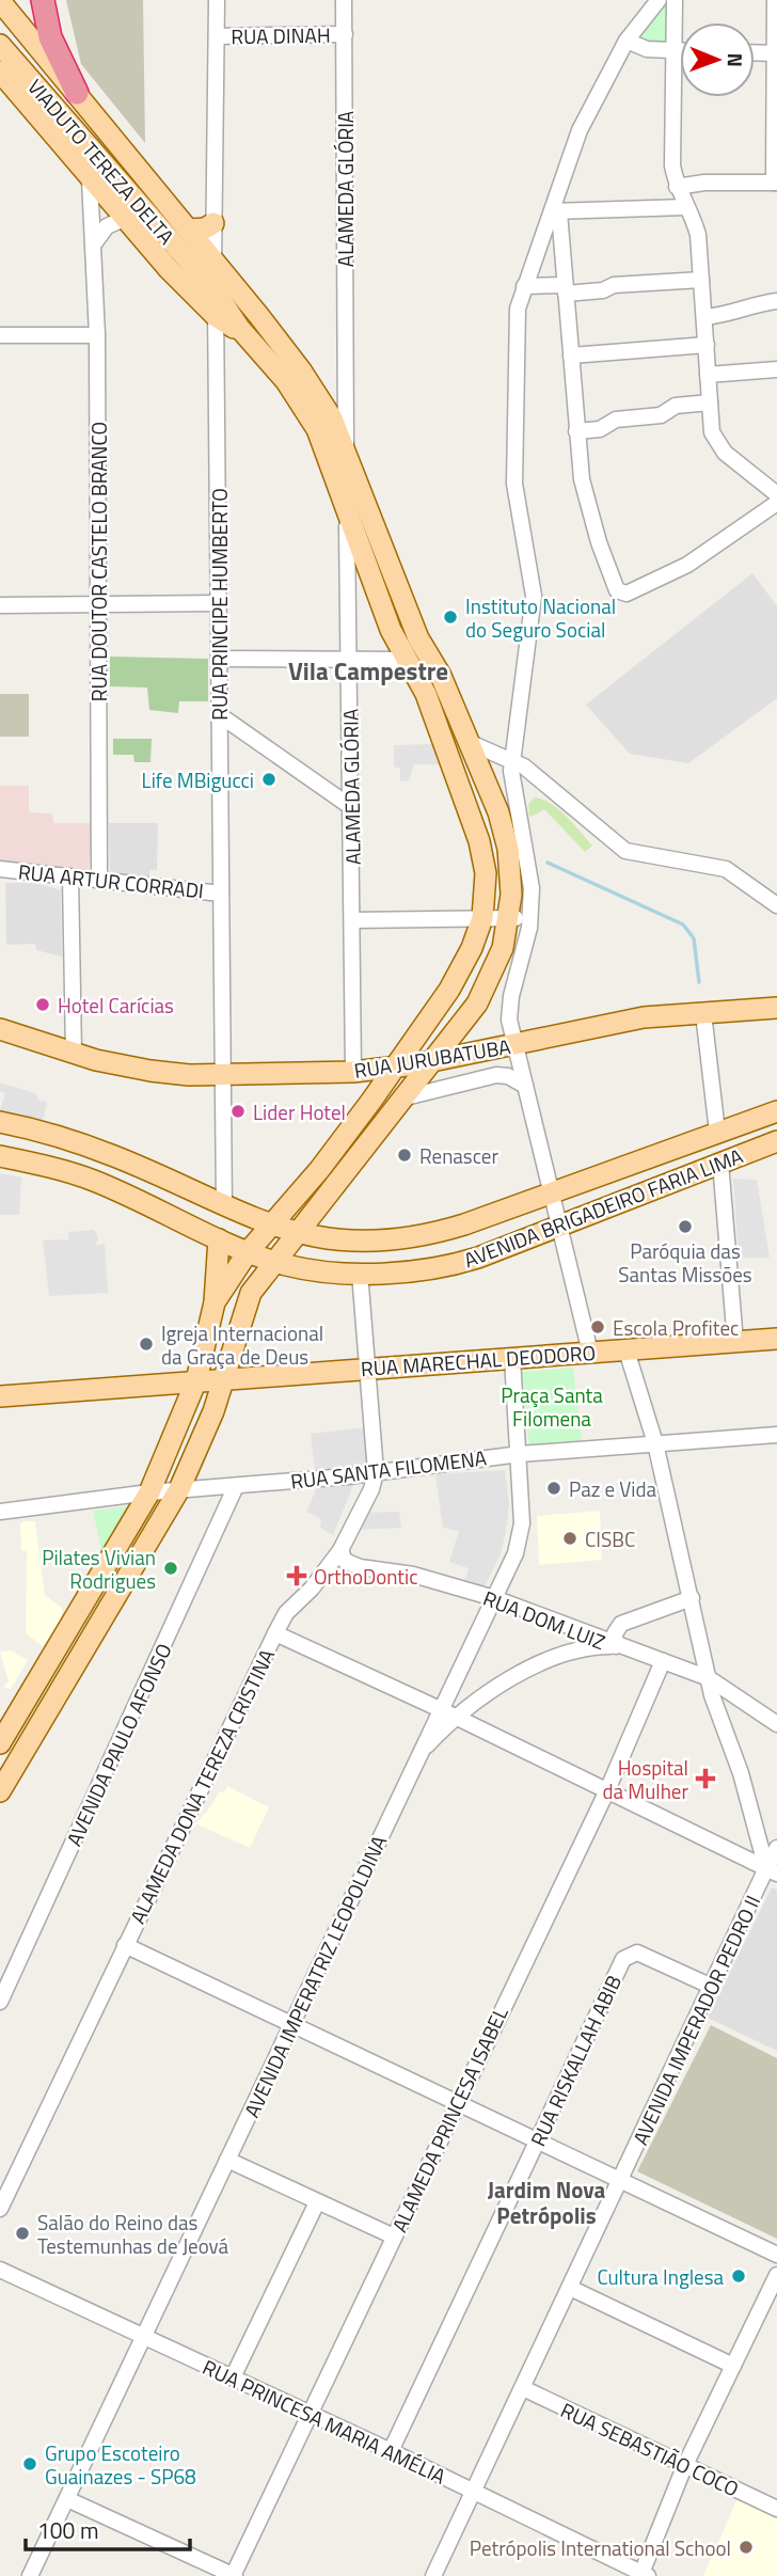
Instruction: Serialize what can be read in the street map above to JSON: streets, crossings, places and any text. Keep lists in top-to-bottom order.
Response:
{
  "streets": {
    "main road": [
      "VIADUTO TEREZA DELTA",
      "RUA JURUBATUBA",
      "AVENIDA BRIGADEIRO FARIA LIMA",
      "RUA MARECHAL DEODORO"
    ],
    "street": [
      "RUA DINAH",
      "ALAMEDA GLÓRIA",
      "RUA DOUTOR CASTELO BRANCO",
      "RUA PRINCIPE HUMBERTO",
      "RUA ARTUR CORRADI",
      "RUA SANTA FILOMENA",
      "RUA DOM LUIZ",
      "AVENIDA PAULO AFONSO",
      "ALAMEDA DONA TEREZA CRISTINA",
      "AVENIDA IMPERATRIZ LEOPOLDINA",
      "AVENIDA IMPERADOR PEDRO II",
      "RUA RISKALLAH ABIB",
      "ALAMEDA PRINCESA ISABEL",
      "RUA PRINCESA MARIA AMÉLIA",
      "RUA SEBASTIÃO COCO"
    ]
  },
  "crossings": [
    ["RUA DINAH", "ALAMEDA GLÓRIA"],
    ["RUA DINAH", "RUA PRINCIPE HUMBERTO"],
    ["VIADUTO TEREZA DELTA", "RUA PRINCIPE HUMBERTO"],
    ["ALAMEDA GLÓRIA", "RUA JURUBATUBA"],
    ["RUA DOUTOR CASTELO BRANCO", "RUA ARTUR CORRADI"],
    ["RUA PRINCIPE HUMBERTO", "RUA ARTUR CORRADI"],
    ["RUA PRINCIPE HUMBERTO", "RUA JURUBATUBA"],
    ["RUA PRINCIPE HUMBERTO", "AVENIDA BRIGADEIRO FARIA LIMA"],
    ["RUA MARECHAL DEODORO", "ALAMEDA DONA TEREZA CRISTINA"],
    ["RUA MARECHAL DEODORO", "AVENIDA IMPERATRIZ LEOPOLDINA"],
    ["RUA SANTA FILOMENA", "AVENIDA PAULO AFONSO"],
    ["RUA SANTA FILOMENA", "ALAMEDA DONA TEREZA CRISTINA"],
    ["RUA SANTA FILOMENA", "AVENIDA IMPERATRIZ LEOPOLDINA"],
    ["RUA DOM LUIZ", "ALAMEDA DONA TEREZA CRISTINA"],
    ["RUA DOM LUIZ", "AVENIDA IMPERATRIZ LEOPOLDINA"],
    ["RUA DOM LUIZ", "ALAMEDA PRINCESA ISABEL"],
    ["AVENIDA IMPERATRIZ LEOPOLDINA", "RUA PRINCESA MARIA AMÉLIA"],
    ["AVENIDA IMPERADOR PEDRO II", "RUA RISKALLAH ABIB"],
    ["AVENIDA IMPERADOR PEDRO II", "RUA PRINCESA MARIA AMÉLIA"],
    ["AVENIDA IMPERADOR PEDRO II", "RUA SEBASTIÃO COCO"],
    ["RUA RISKALLAH ABIB", "RUA PRINCESA MARIA AMÉLIA"],
    ["ALAMEDA PRINCESA ISABEL", "RUA PRINCESA MARIA AMÉLIA"]
  ],
  "districts": ["Vila Campestre", "Jardim Nova Petrópolis"],
  "parks": ["Praça Santa Filomena"],
  "places": {
    "other": [
      "Instituto Nacional do Seguro Social",
      "Life MBigucci",
      "Hotel Carícias",
      "Lider Hotel",
      "Renascer",
      "Paróquia das Santas Missões",
      "Escola Profitec",
      "Igreja Internacional da Graça de Deus",
      "Paz e Vida",
      "CISBC",
      "Pilates Vivian Rodrigues",
      "Salão do Reino das Testemunhas de Jeová",
      "Cultura Inglesa",
      "Grupo Escoteiro Guainazes - SP68",
      "Petrópolis International School"
    ],
    "health": ["OrthoDontic", "Hospital da Mulher"]
  },
  "scale_bar": "100 m",
  "north": "right"
}
